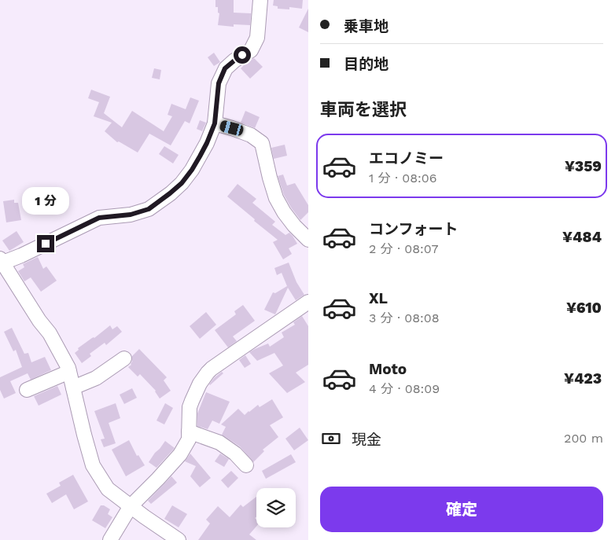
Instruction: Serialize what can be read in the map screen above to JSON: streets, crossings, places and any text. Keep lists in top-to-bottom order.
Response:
{
  "page": {
    "banner": ["乗車地", "目的地"],
    "heading": "車両を選択",
    "list": [
      {
        "name": "エコノミー",
        "note": "1 分 · 08:06",
        "value": "¥359"
      },
      {
        "name": "コンフォート",
        "note": "2 分 · 08:07",
        "value": "¥484"
      },
      {
        "name": "XL",
        "note": "3 分 · 08:08",
        "value": "¥610"
      },
      {
        "name": "Moto",
        "note": "4 分 · 08:09",
        "value": "¥423"
      }
    ],
    "bubble": "1 分",
    "pay": ["現金", "200 m"],
    "buttons": "確定"
  }
}
